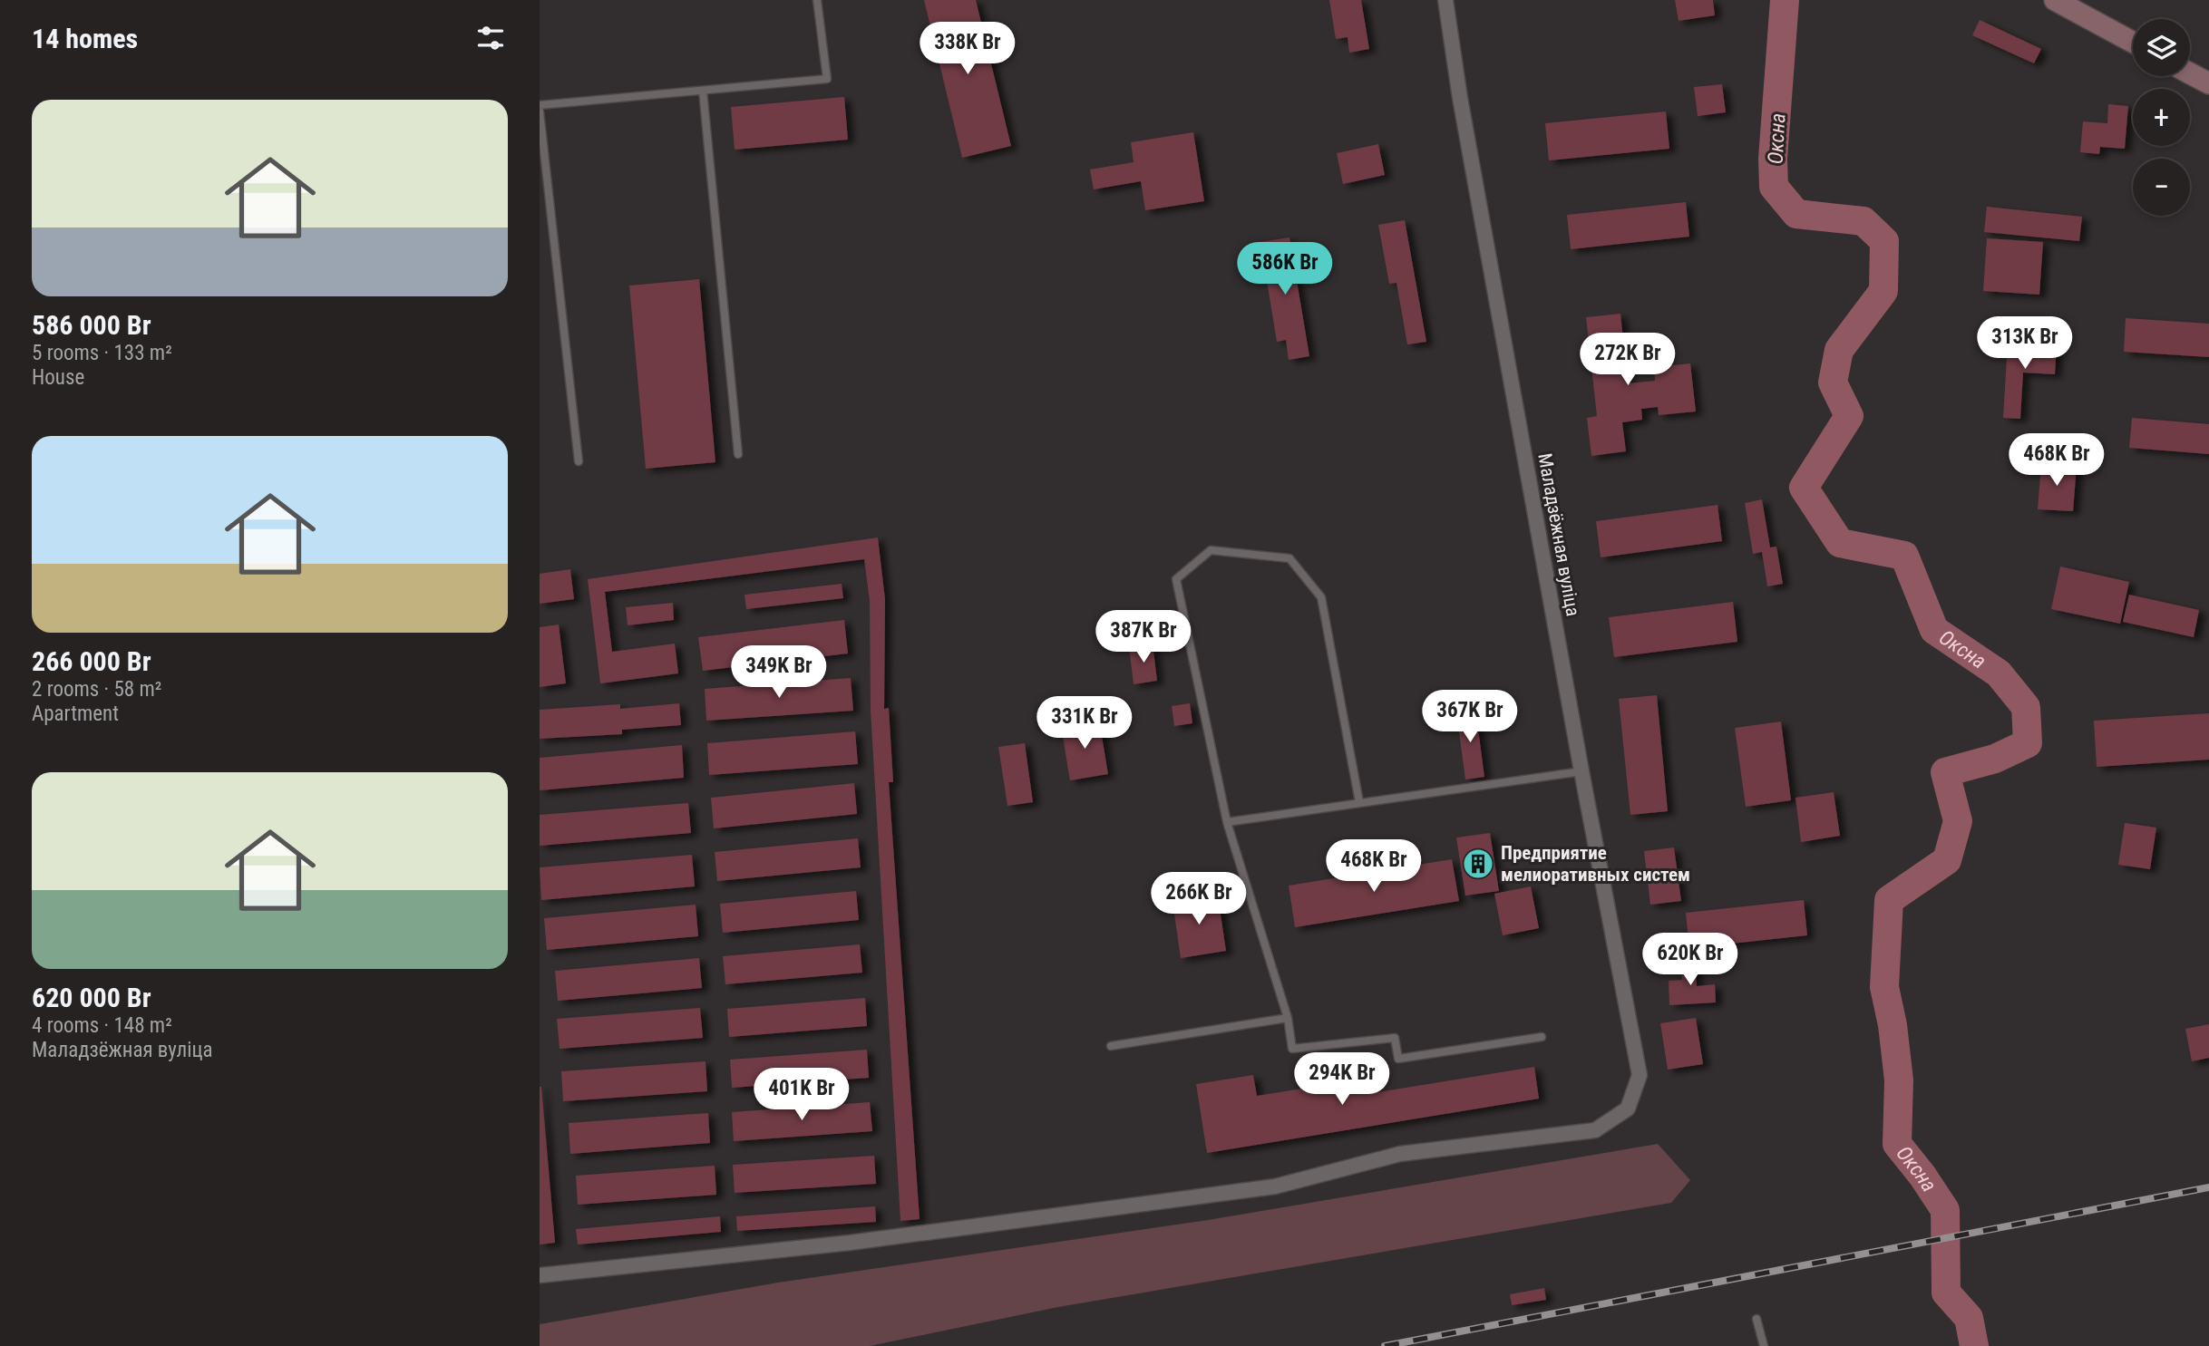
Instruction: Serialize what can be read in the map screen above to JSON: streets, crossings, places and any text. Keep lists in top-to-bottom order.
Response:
{
  "streets": {
    "street": ["Маладзёжная вуліца"]
  },
  "water": ["Оксна"],
  "places": {
    "building": ["Предприятие мелиоративных систем"]
  },
  "page": {
    "heading": "14 homes",
    "map_buttons": ["+", "−"],
    "price": [
      "338K Br",
      "586K Br",
      "313K Br",
      "272K Br",
      "468K Br",
      "387K Br",
      "349K Br",
      "367K Br",
      "331K Br",
      "468K Br",
      "266K Br",
      "620K Br",
      "294K Br",
      "401K Br"
    ],
    "list": [
      {
        "name": "586 000 Br",
        "note": "5 rooms · 133 m² · House"
      },
      {
        "name": "266 000 Br",
        "note": "2 rooms · 58 m² · Apartment"
      },
      {
        "name": "620 000 Br",
        "note": "4 rooms · 148 m² · Маладзёжная вуліца"
      }
    ]
  }
}
